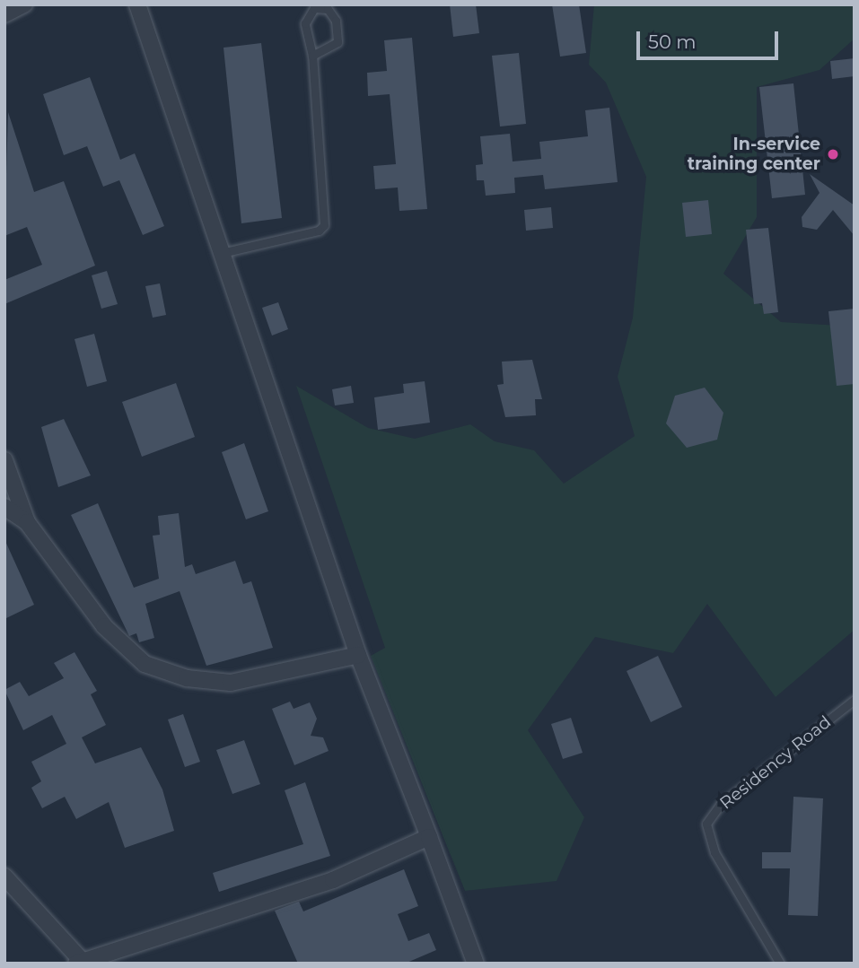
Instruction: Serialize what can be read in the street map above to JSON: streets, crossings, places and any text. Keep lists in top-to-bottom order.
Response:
{
  "streets": {
    "lane": ["Residency Road"]
  },
  "places": ["In-service training center"],
  "scale_bar": "50 m"
}
